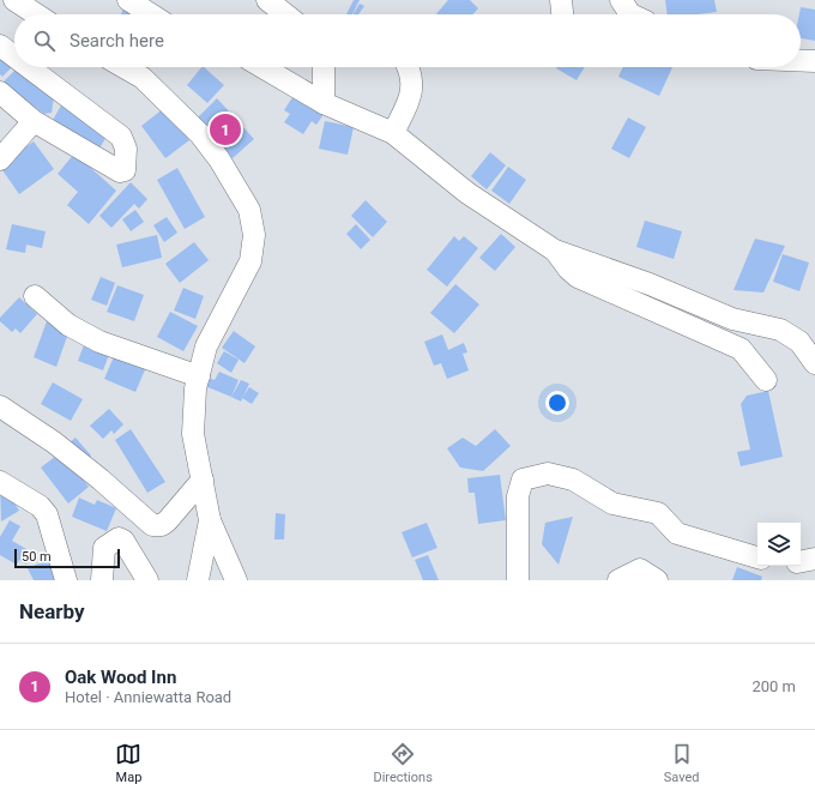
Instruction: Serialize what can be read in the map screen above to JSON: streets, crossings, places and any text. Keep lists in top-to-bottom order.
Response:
{
  "scale_bar": "50 m",
  "page": {
    "search": "Search here",
    "pins": "1",
    "scale": "50 m",
    "heading": "Nearby",
    "list": [
      {
        "mark": "1",
        "name": "Oak Wood Inn",
        "note": "Hotel · Anniewatta Road",
        "value": "200 m"
      }
    ],
    "nav": ["Map", "Directions", "Saved"]
  }
}
